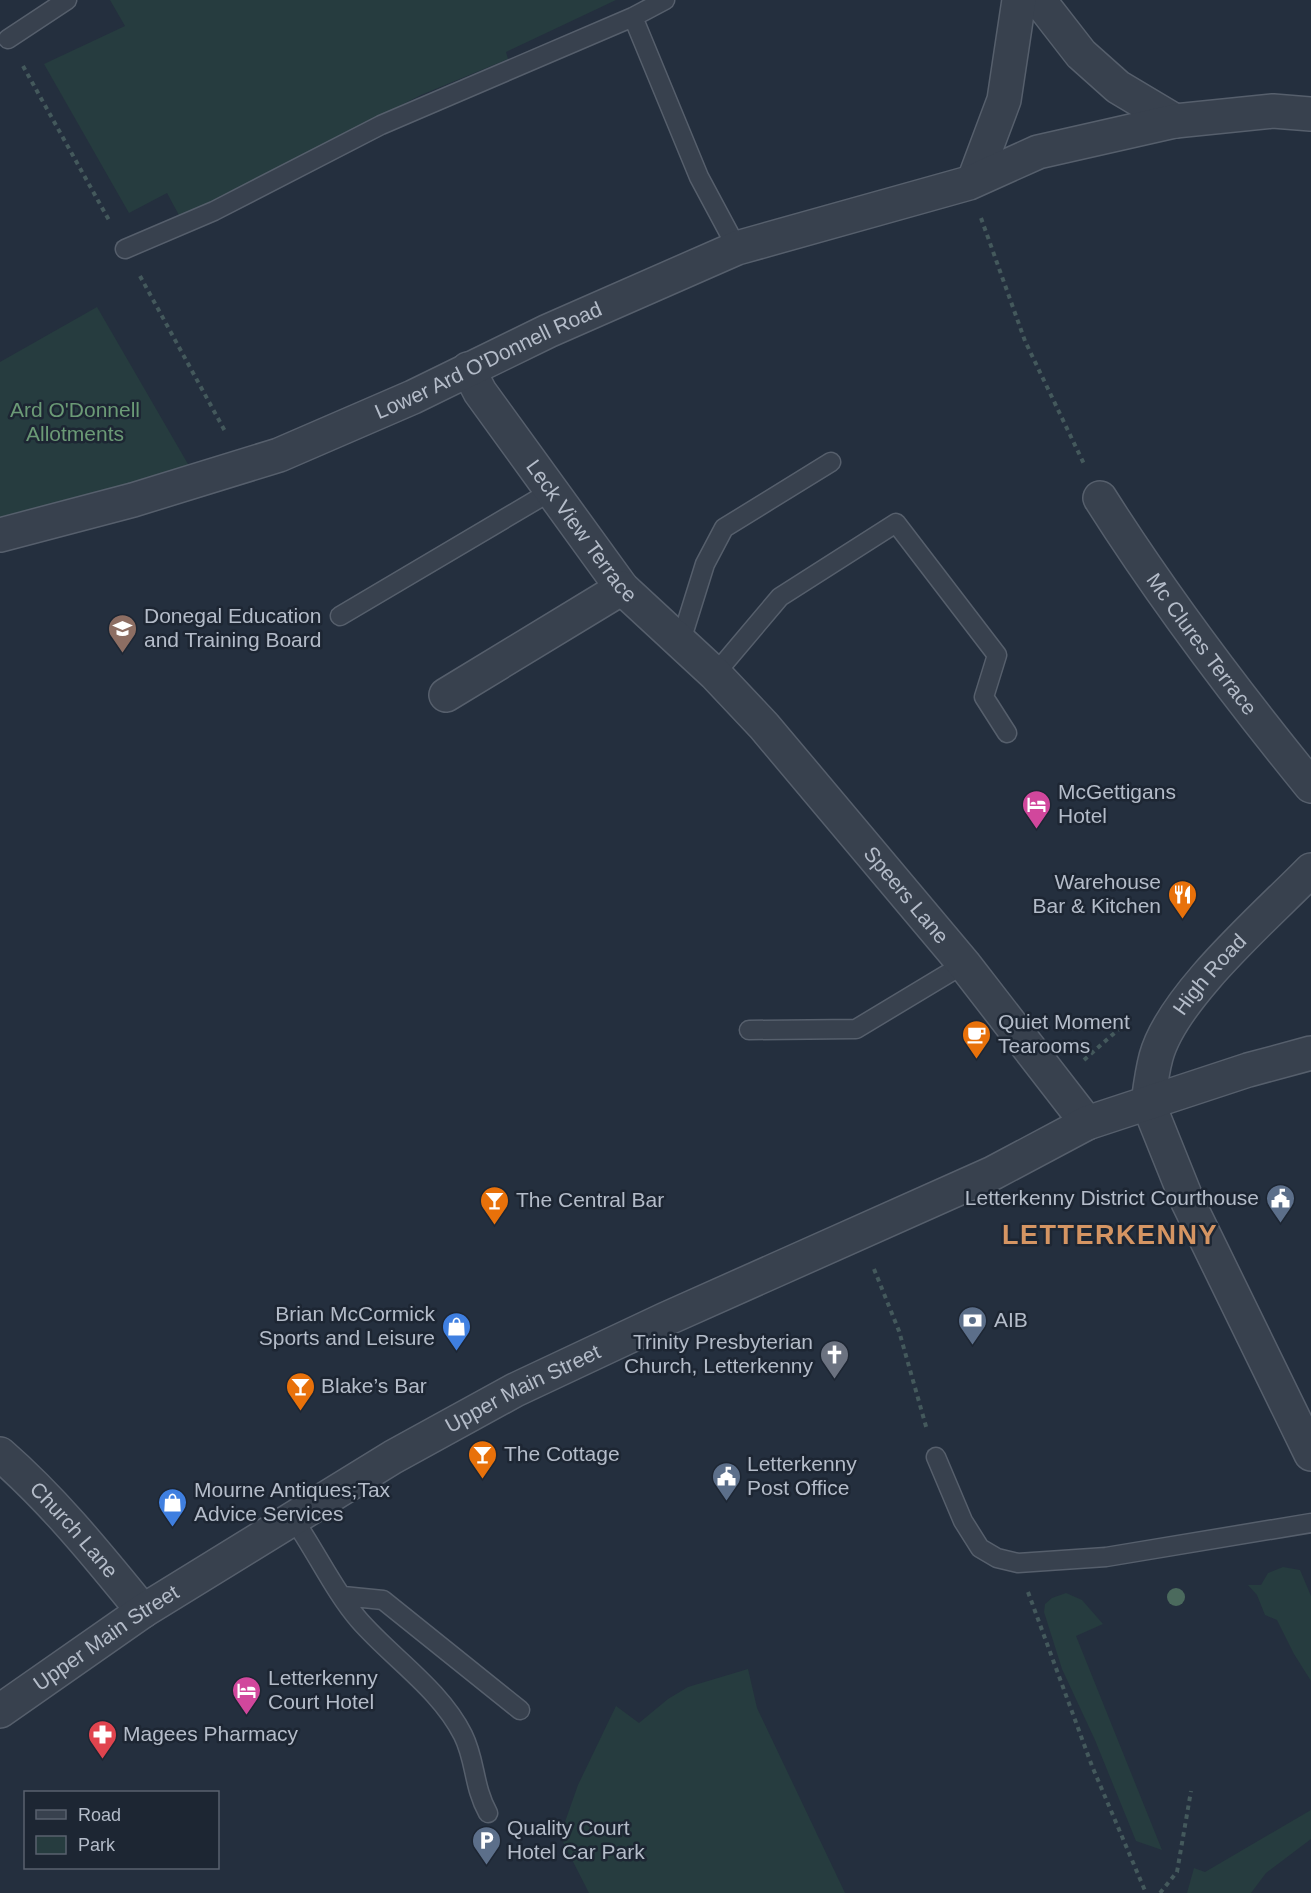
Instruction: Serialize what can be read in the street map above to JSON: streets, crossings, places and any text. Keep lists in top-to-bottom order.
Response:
{
  "streets": {
    "street": [
      "Lower Ard O'Donnell Road",
      "Leck View Terrace",
      "Mc Clures Terrace",
      "Speers Lane",
      "High Road",
      "Upper Main Street",
      "Church Lane"
    ]
  },
  "crossings": [
    ["Lower Ard O'Donnell Road", "Leck View Terrace"],
    ["Leck View Terrace", "Speers Lane"],
    ["Speers Lane", "Upper Main Street"],
    ["High Road", "Upper Main Street"],
    ["Upper Main Street", "Church Lane"]
  ],
  "districts": ["LETTERKENNY"],
  "parks": ["Ard O'Donnell Allotments"],
  "places": {
    "school or university": ["Donegal Education and Training Board"],
    "hotel": ["McGettigans Hotel", "Letterkenny Court Hotel"],
    "restaurant": ["Warehouse Bar & Kitchen"],
    "cafe": ["Quiet Moment Tearooms"],
    "public building": ["Letterkenny District Courthouse", "Letterkenny Post Office"],
    "bar": ["The Central Bar", "Blake’s Bar", "The Cottage"],
    "bank": ["AIB"],
    "shop": ["Brian McCormick Sports and Leisure", "Mourne Antiques;Tax Advice Services"],
    "church": ["Trinity Presbyterian Church, Letterkenny"],
    "pharmacy": ["Magees Pharmacy"],
    "parking": ["Quality Court Hotel Car Park"]
  },
  "legend": ["Road", "Park"]
}
